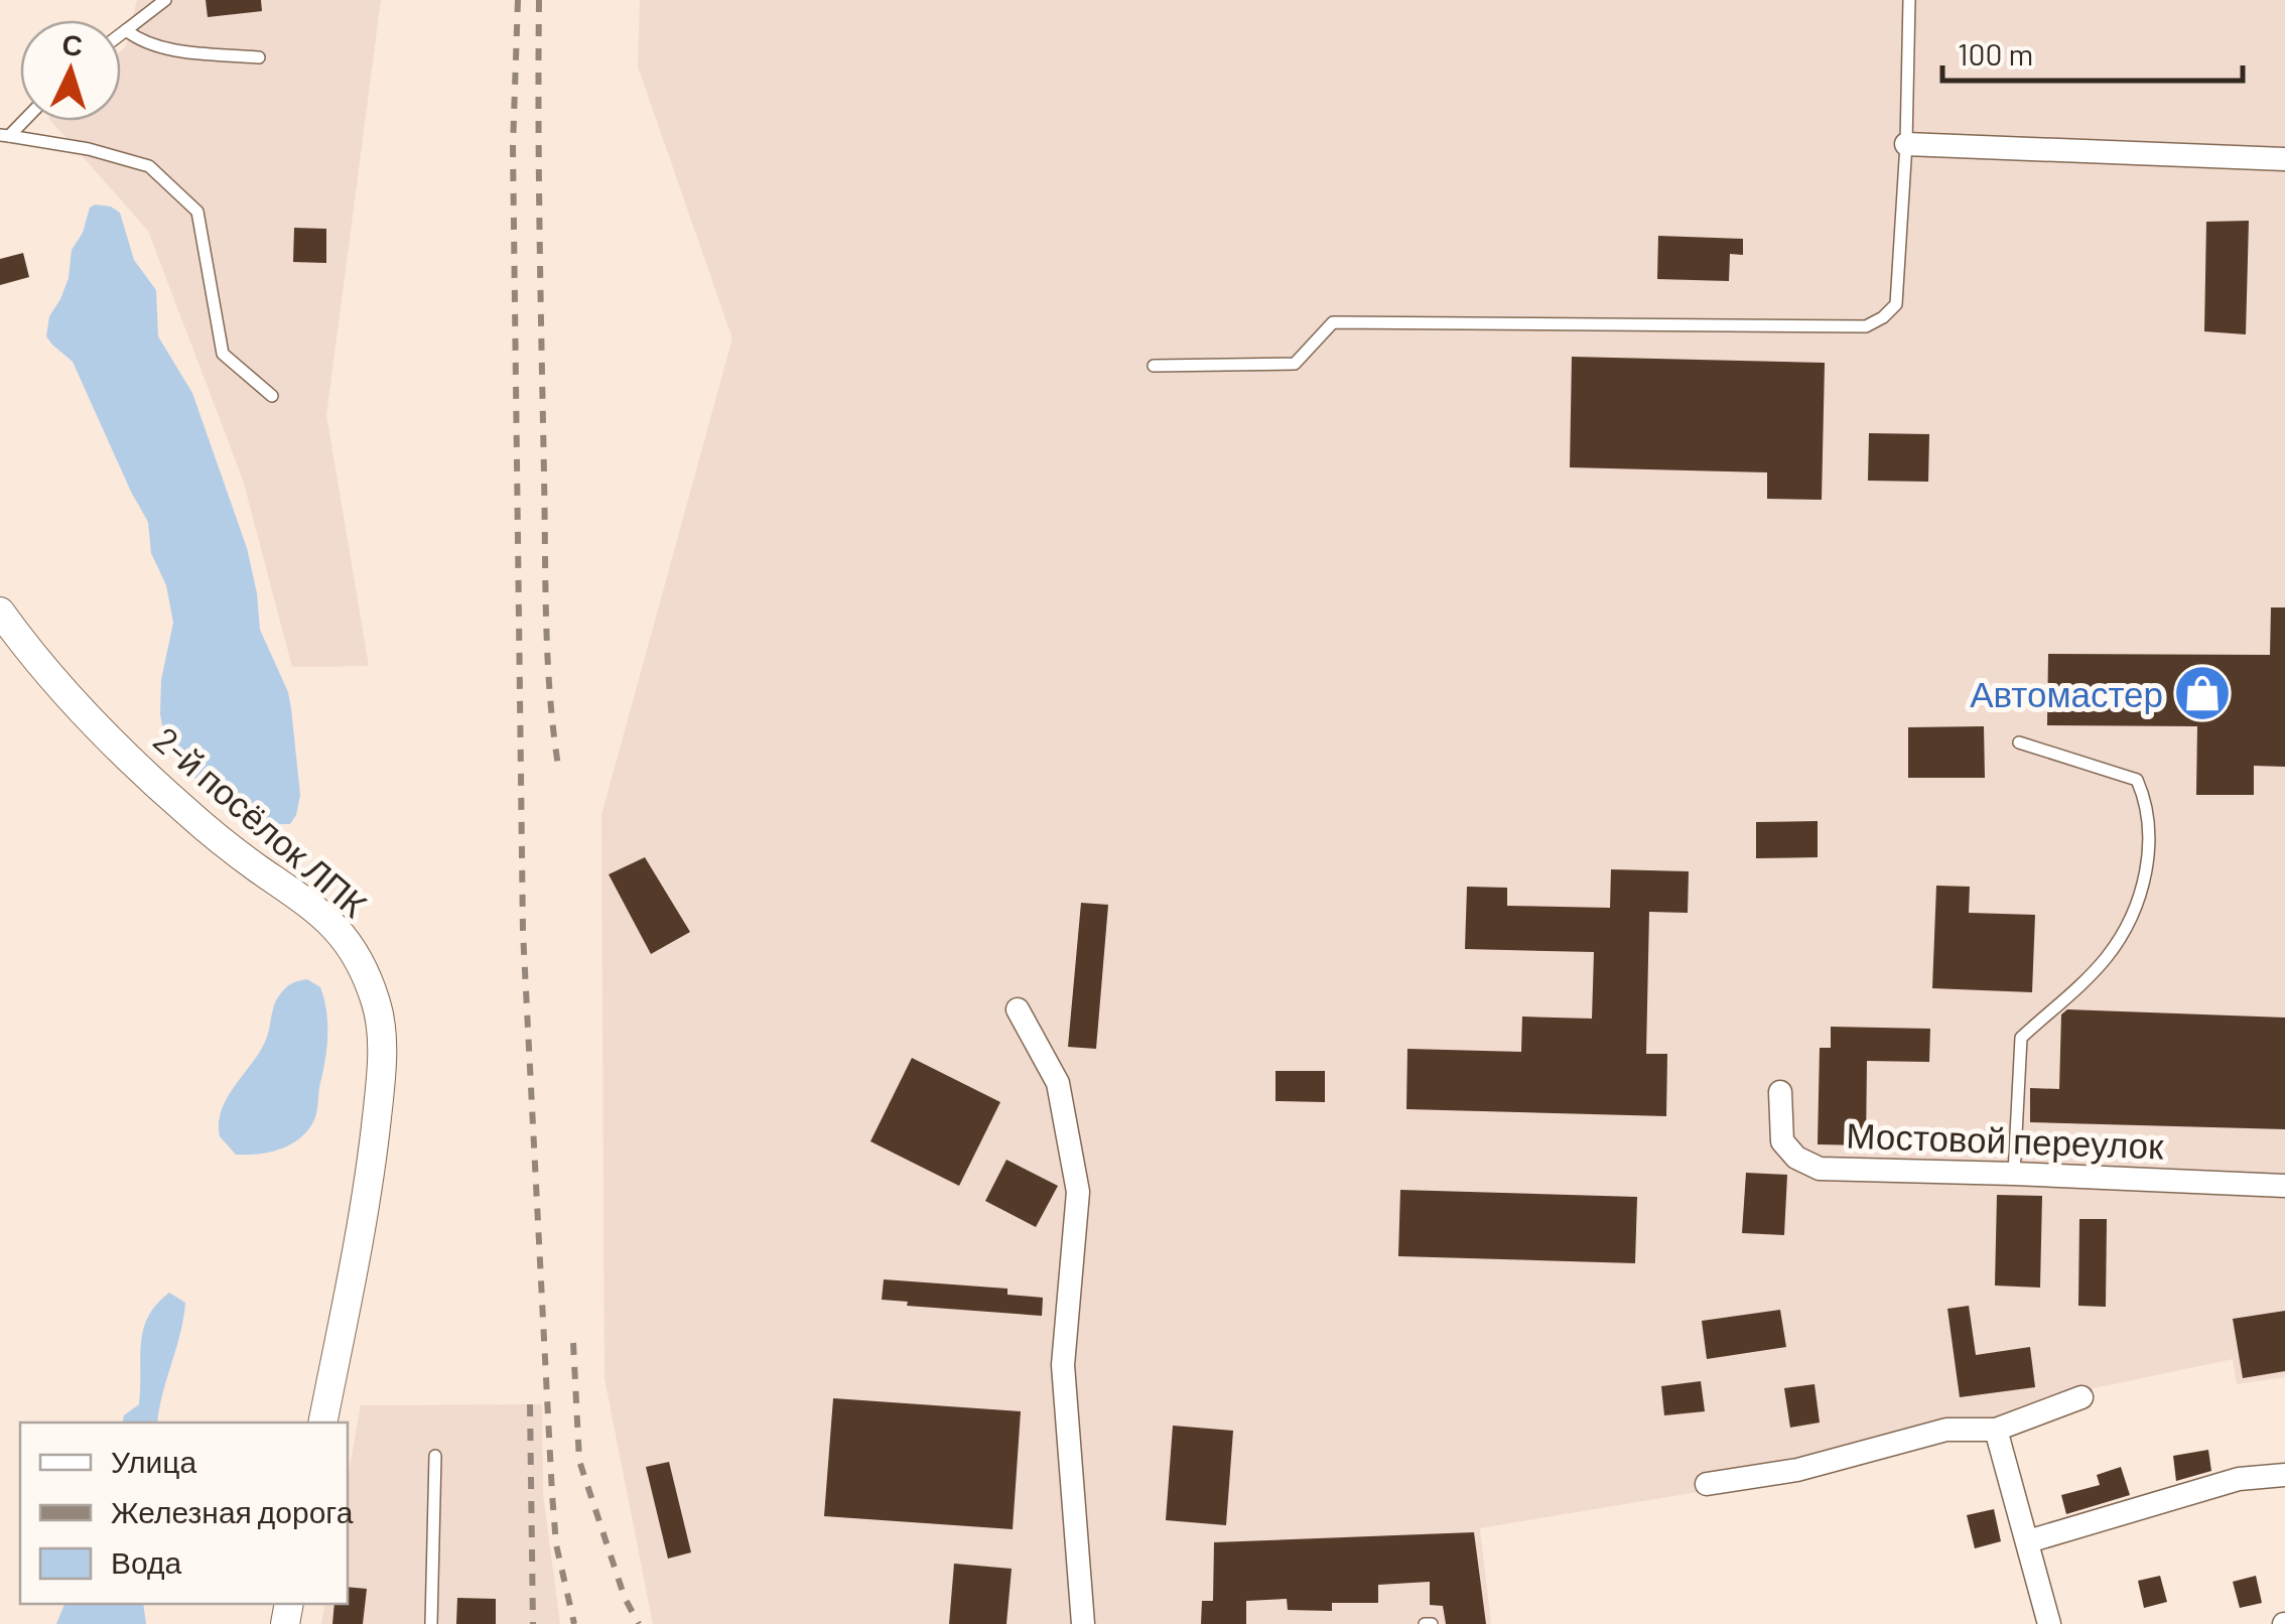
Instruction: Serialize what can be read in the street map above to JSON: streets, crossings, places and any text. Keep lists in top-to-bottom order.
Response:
{
  "streets": {
    "street": ["2-й посёлок ЛПК", "Мостовой переулок"]
  },
  "places": {
    "shop": ["Автомастер"]
  },
  "legend": ["Улица", "Железная дорога", "Вода"],
  "scale_bar": "100 m",
  "north": "top"
}
